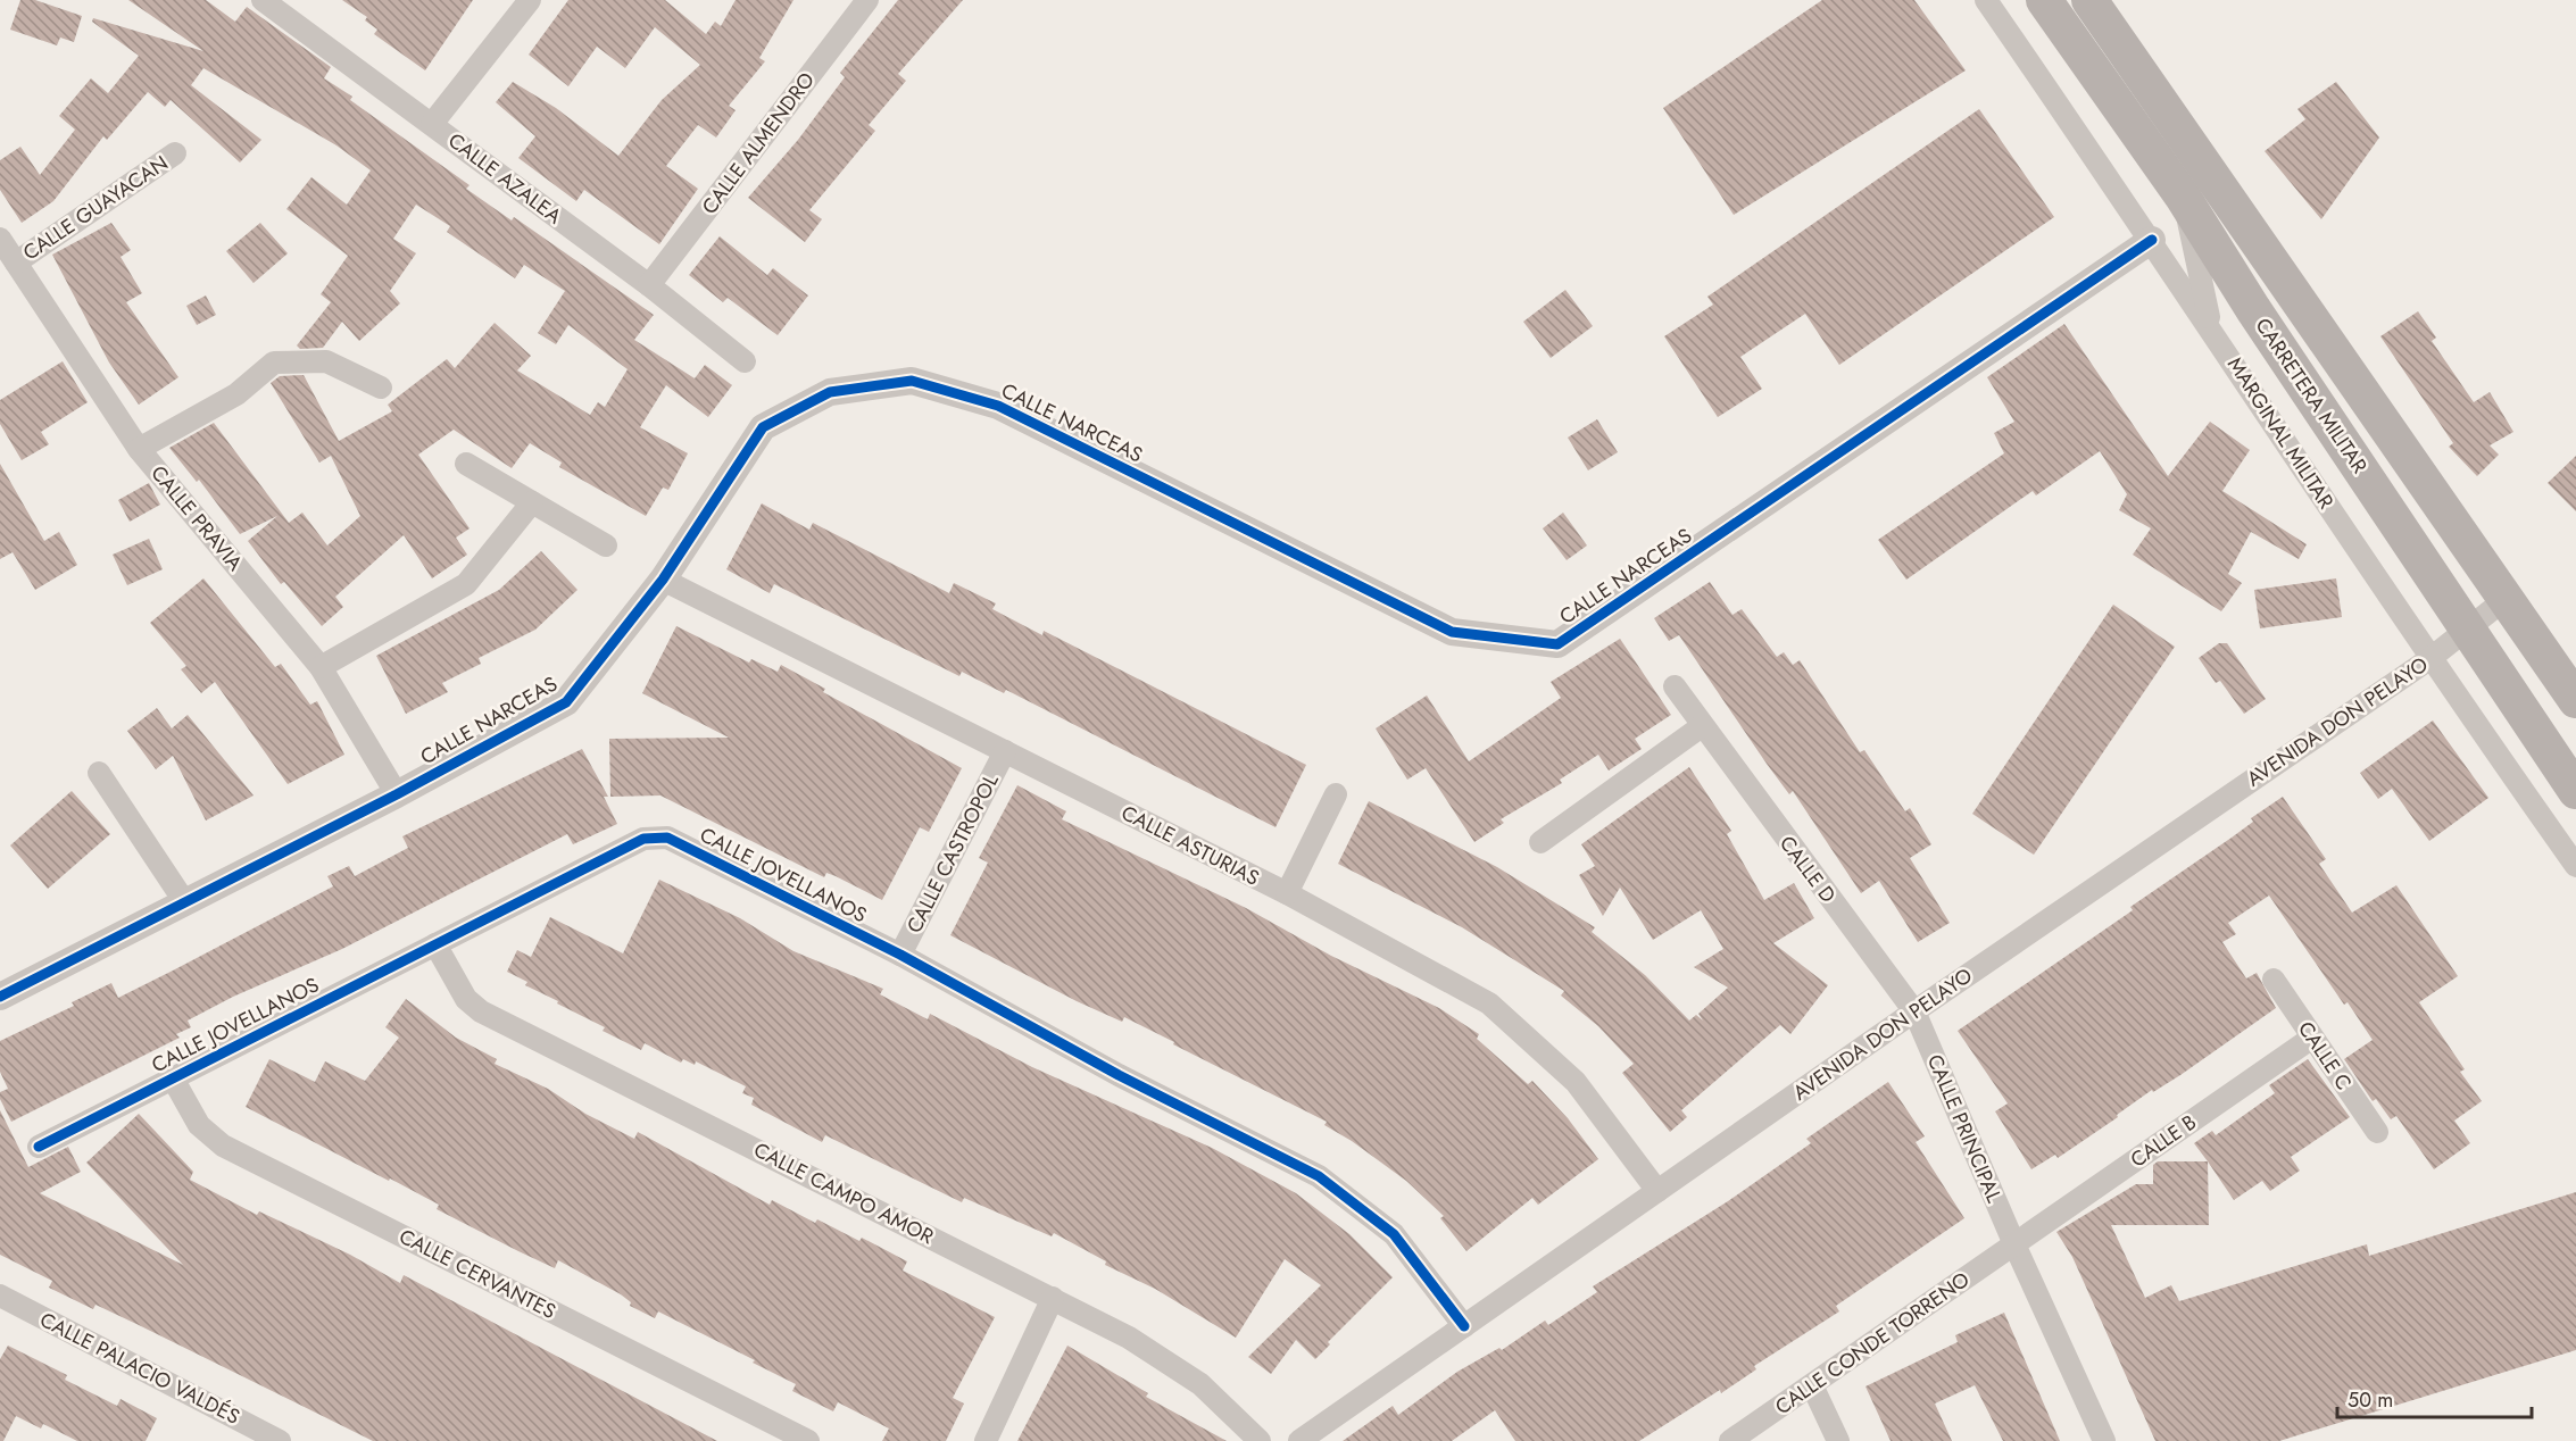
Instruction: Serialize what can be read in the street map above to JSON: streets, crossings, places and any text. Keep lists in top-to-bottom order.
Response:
{
  "streets": {
    "main road": ["CARRETERA MILITAR"],
    "street": [
      "CALLE ALMENDRO",
      "CALLE AZALEA",
      "CALLE GUAYACAN",
      "CALLE NARCEAS",
      "MARGINAL MILITAR",
      "CALLE PRAVIA",
      "AVENIDA DON PELAYO",
      "CALLE ASTURIAS",
      "CALLE CASTROPOL",
      "CALLE D",
      "CALLE JOVELLANOS",
      "CALLE C",
      "CALLE PRINCIPAL",
      "CALLE B",
      "CALLE CAMPO AMOR",
      "CALLE CERVANTES",
      "CALLE CONDE TORRENO",
      "CALLE PALACIO VALDÉS"
    ]
  },
  "crossings": [
    ["CALLE ALMENDRO", "CALLE AZALEA"],
    ["CALLE GUAYACAN", "CALLE PRAVIA"],
    ["CARRETERA MILITAR", "AVENIDA DON PELAYO"],
    ["CALLE NARCEAS", "MARGINAL MILITAR"],
    ["CALLE NARCEAS", "CALLE PRAVIA"],
    ["CALLE NARCEAS", "CALLE ASTURIAS"],
    ["MARGINAL MILITAR", "AVENIDA DON PELAYO"],
    ["AVENIDA DON PELAYO", "CALLE ASTURIAS"],
    ["AVENIDA DON PELAYO", "CALLE D"],
    ["AVENIDA DON PELAYO", "CALLE JOVELLANOS"],
    ["AVENIDA DON PELAYO", "CALLE PRINCIPAL"],
    ["CALLE ASTURIAS", "CALLE CASTROPOL"],
    ["CALLE CASTROPOL", "CALLE JOVELLANOS"],
    ["CALLE D", "CALLE PRINCIPAL"],
    ["CALLE JOVELLANOS", "CALLE CAMPO AMOR"],
    ["CALLE JOVELLANOS", "CALLE CERVANTES"],
    ["CALLE C", "CALLE B"],
    ["CALLE PRINCIPAL", "CALLE B"],
    ["CALLE PRINCIPAL", "CALLE CONDE TORRENO"],
    ["CALLE B", "CALLE CONDE TORRENO"]
  ],
  "scale_bar": "50 m"
}
